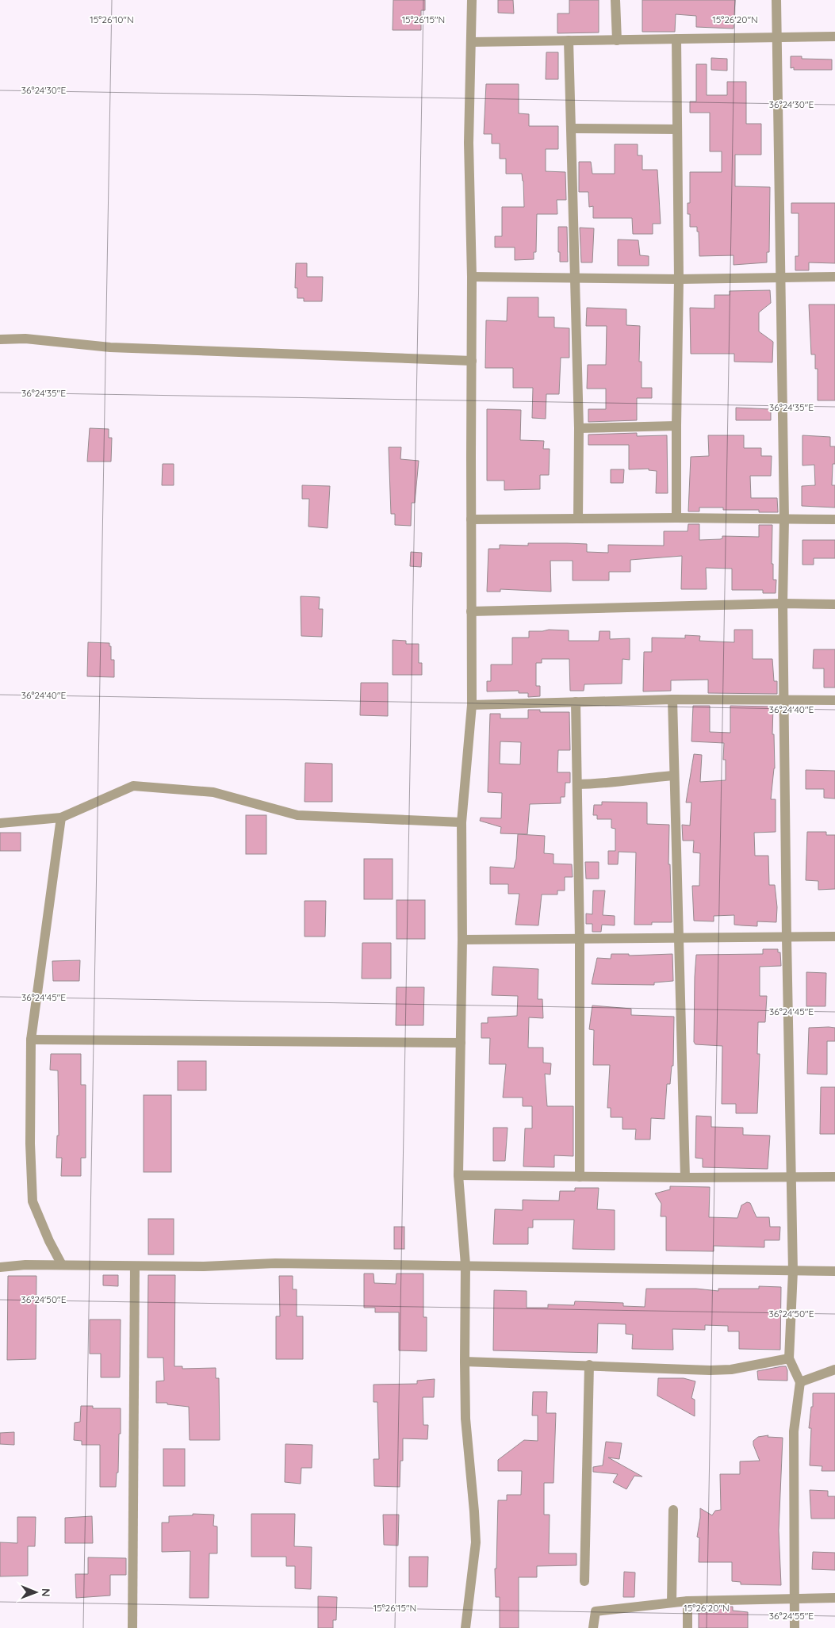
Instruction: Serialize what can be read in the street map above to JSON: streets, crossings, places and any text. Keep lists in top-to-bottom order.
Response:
{
  "north": "right",
  "coordinates": [
    "15°26'10\"N",
    "15°26'15\"N",
    "15°26'20\"N",
    "36°24'30\"E",
    "36°24'35\"E",
    "36°24'40\"E",
    "36°24'45\"E",
    "36°24'50\"E",
    "36°24'55\"E"
  ]
}
